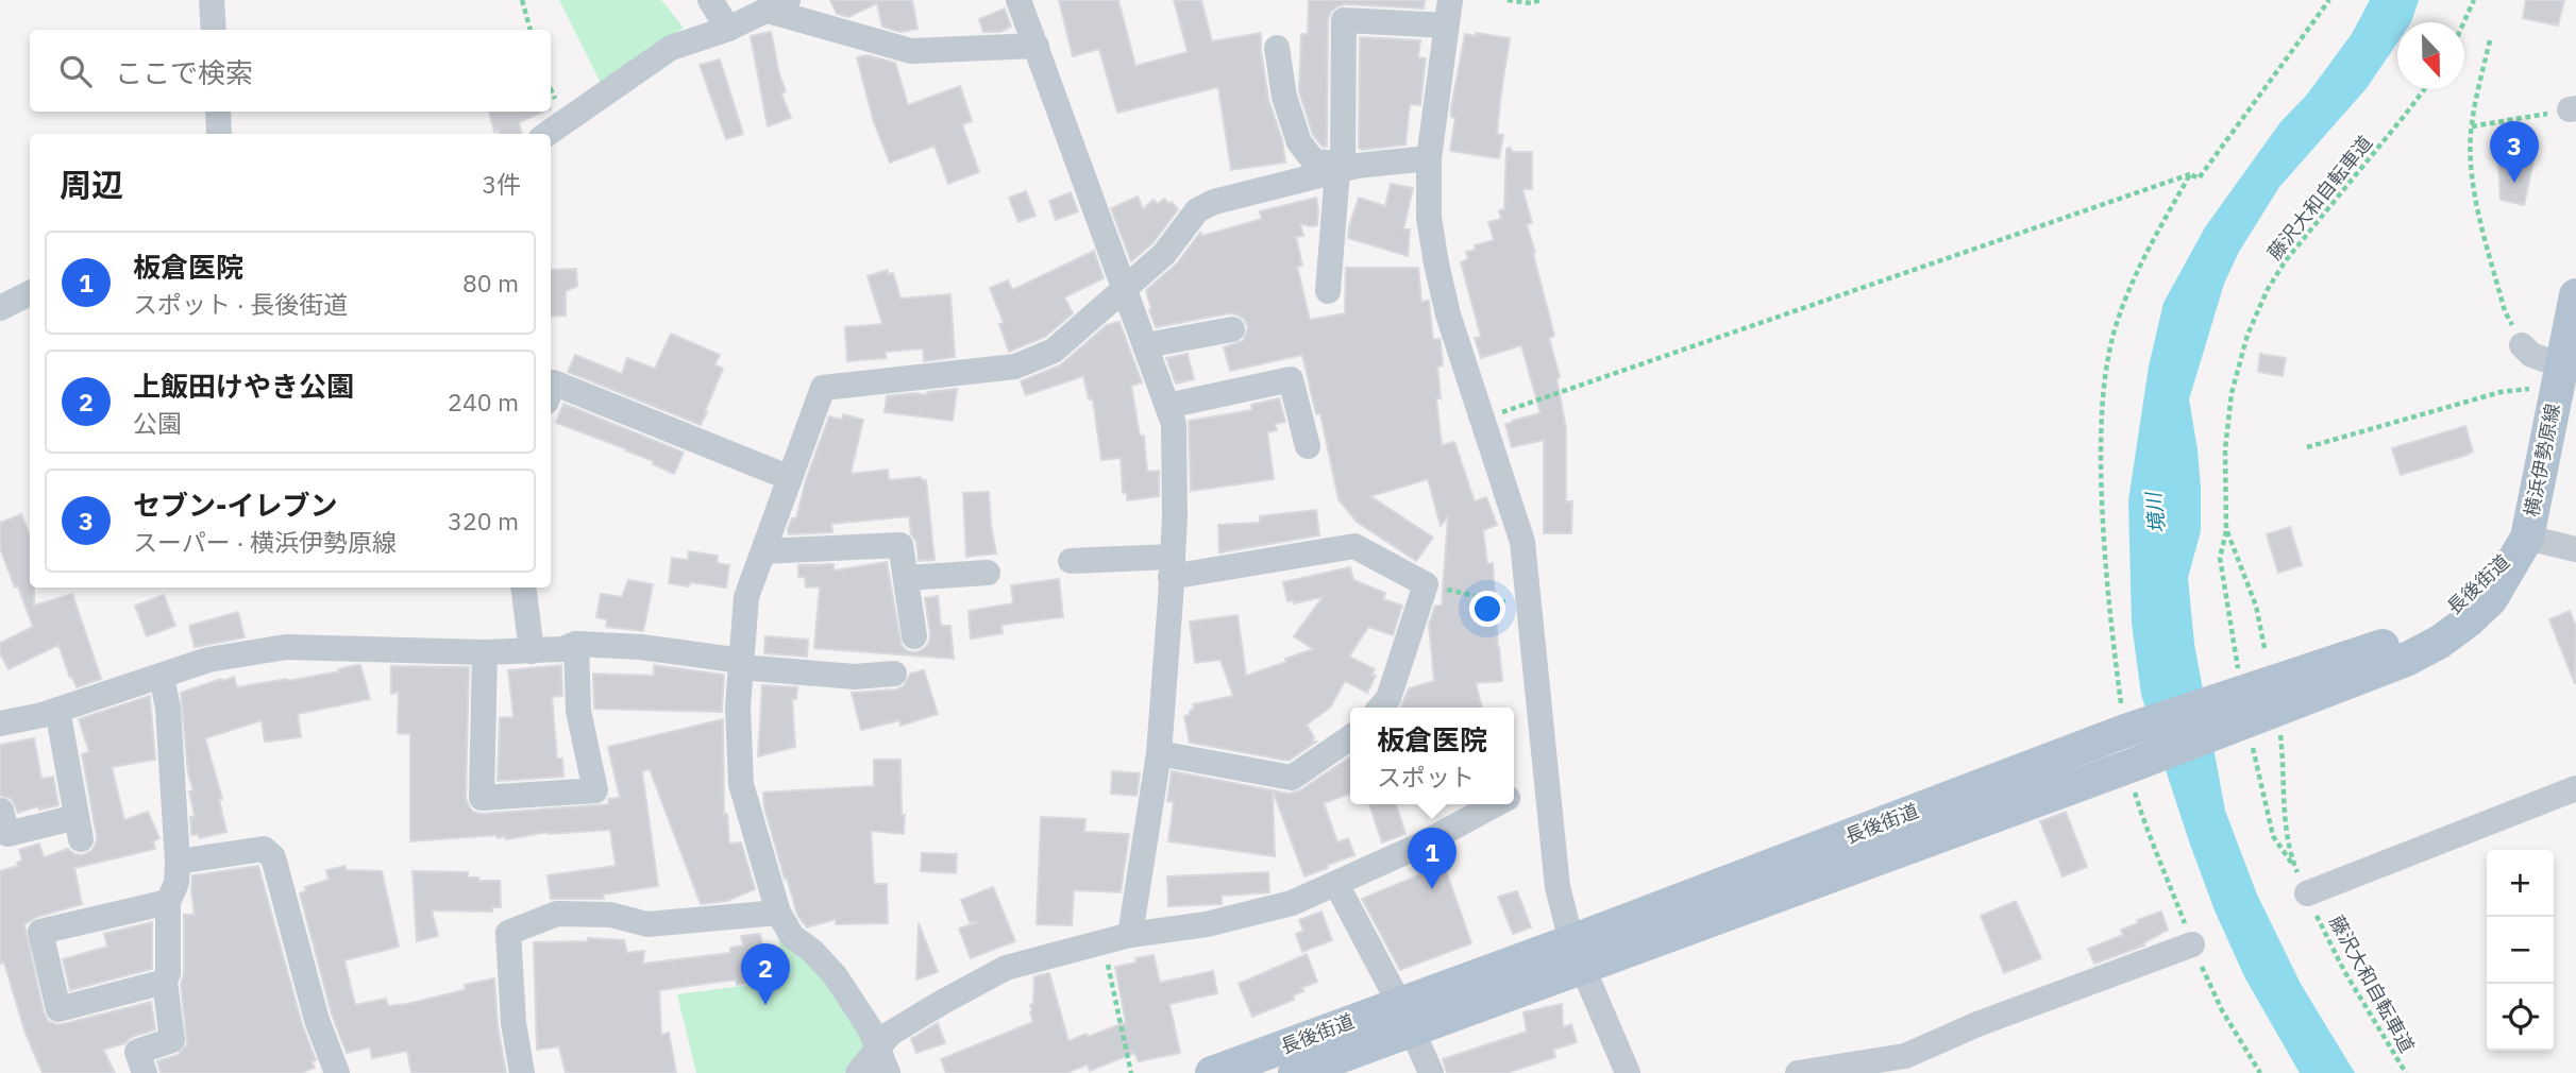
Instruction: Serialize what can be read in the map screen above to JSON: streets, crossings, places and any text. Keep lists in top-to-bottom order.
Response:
{
  "streets": {
    "main road": ["横浜伊勢原線", "長後街道"],
    "path": ["藤沢大和自転車道"]
  },
  "crossings": [
    ["横浜伊勢原線", "長後街道"]
  ],
  "water": ["境川"],
  "north": "bottom",
  "page": {
    "search": "ここで検索",
    "pins": ["3", "1", "2"],
    "heading": ["周辺", "3件"],
    "list": [
      {
        "mark": "1",
        "name": "板倉医院",
        "note": "スポット · 長後街道",
        "value": "80 m"
      },
      {
        "mark": "2",
        "name": "上飯田けやき公園",
        "note": "公園",
        "value": "240 m"
      },
      {
        "mark": "3",
        "name": "セブン-イレブン",
        "note": "スーパー · 横浜伊勢原線",
        "value": "320 m"
      }
    ],
    "popup": ["板倉医院", "スポット"],
    "map_buttons": ["+", "−"]
  }
}
